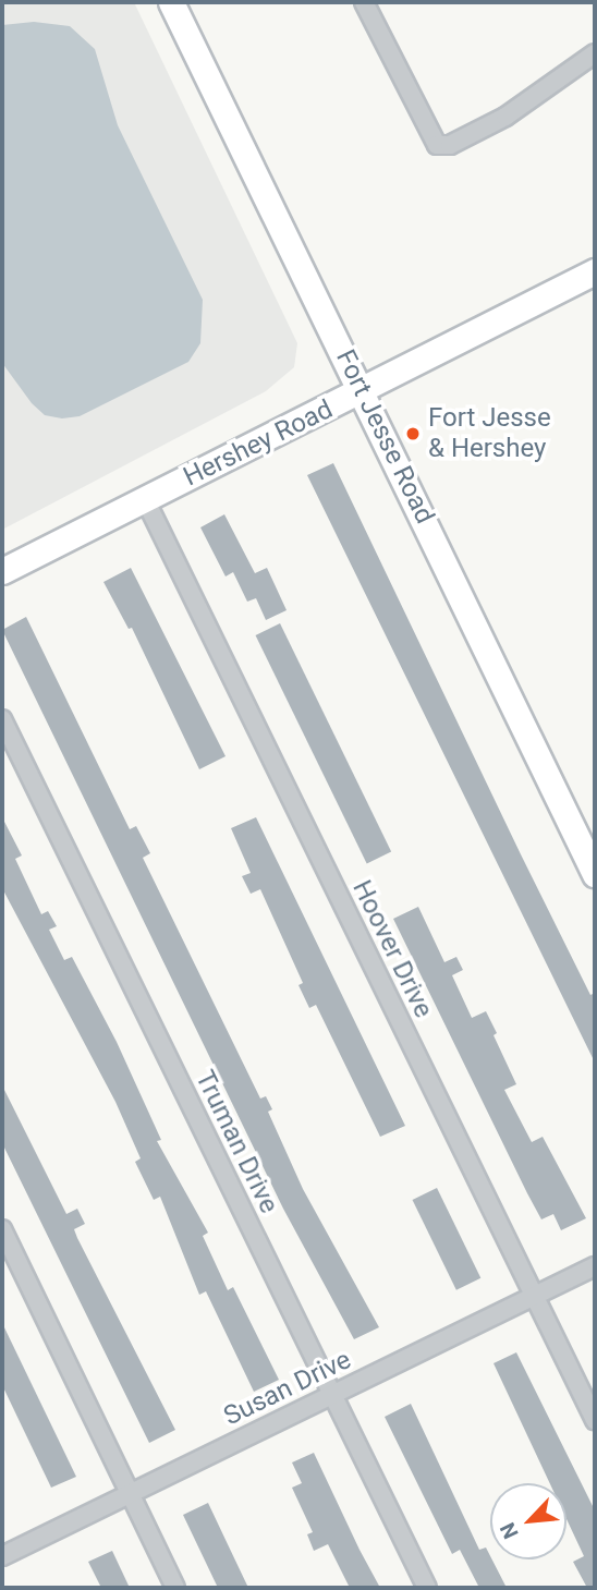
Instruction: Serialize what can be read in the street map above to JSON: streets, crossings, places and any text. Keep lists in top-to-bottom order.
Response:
{
  "streets": {
    "main road": ["Fort Jesse Road", "Hershey Road"],
    "street": ["Hoover Drive", "Truman Drive", "Susan Drive"]
  },
  "crossings": [
    ["Fort Jesse Road", "Hershey Road"],
    ["Hershey Road", "Hoover Drive"],
    ["Hoover Drive", "Susan Drive"],
    ["Truman Drive", "Susan Drive"]
  ],
  "places": ["Fort Jesse & Hershey"],
  "north": "bottom left"
}
